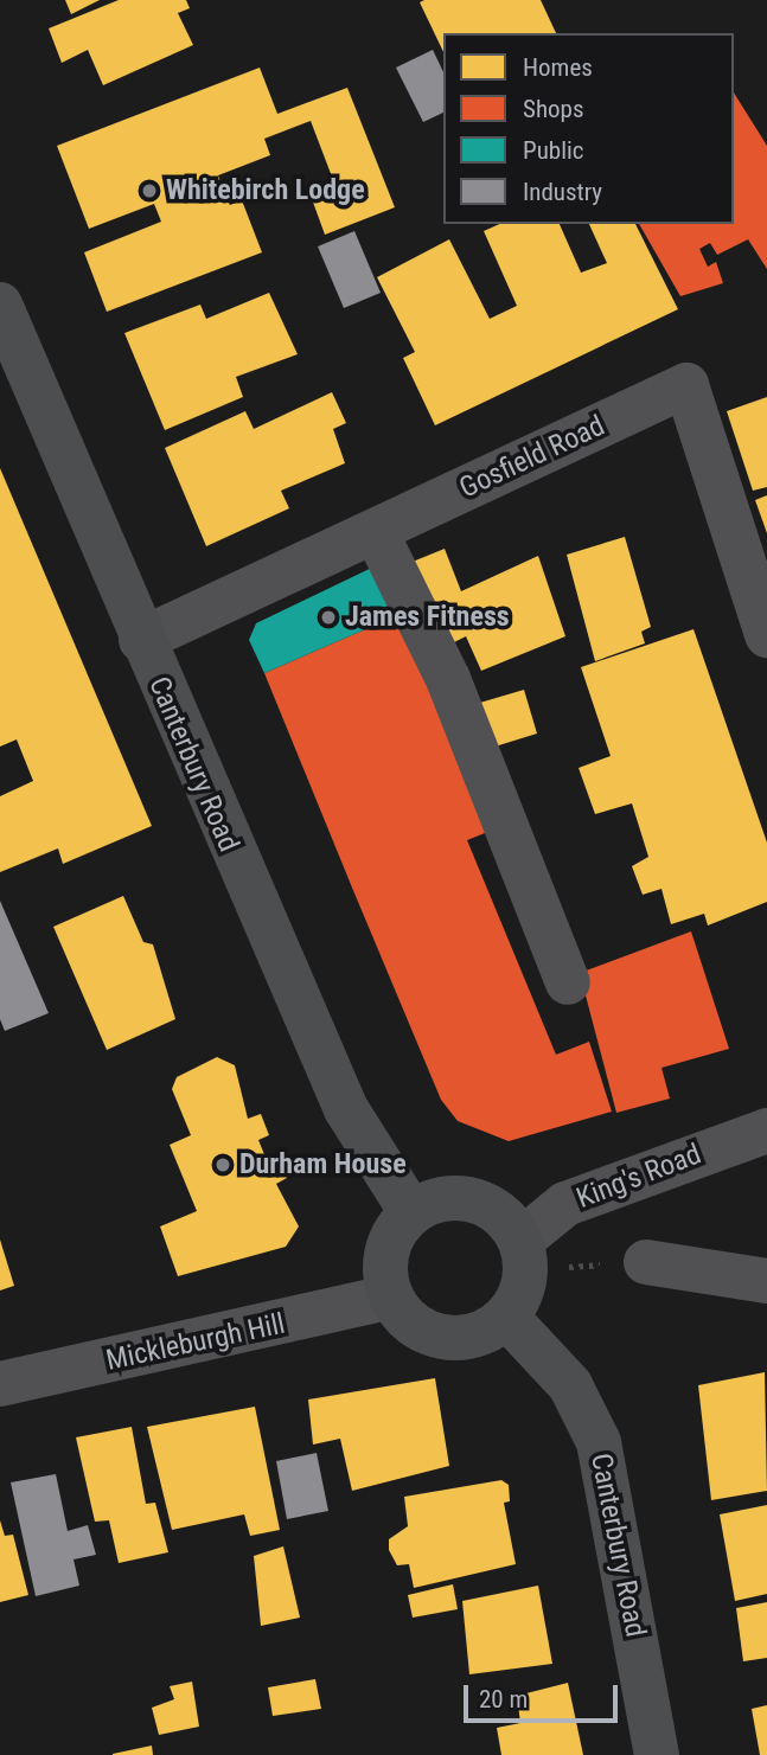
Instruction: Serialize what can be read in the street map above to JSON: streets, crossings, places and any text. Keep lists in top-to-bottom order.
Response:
{
  "streets": {
    "main road": ["Canterbury Road"],
    "street": ["Gosfield Road", "King's Road", "Mickleburgh Hill"]
  },
  "crossings": [
    ["Gosfield Road", "Canterbury Road"],
    ["Canterbury Road", "King's Road"],
    ["Canterbury Road", "Mickleburgh Hill"],
    ["King's Road", "Mickleburgh Hill"]
  ],
  "places": ["Whitebirch Lodge", "James Fitness", "Durham House"],
  "legend": [
    "Homes",
    "Shops",
    "Public",
    "Industry"
  ],
  "scale_bar": "20 m"
}
